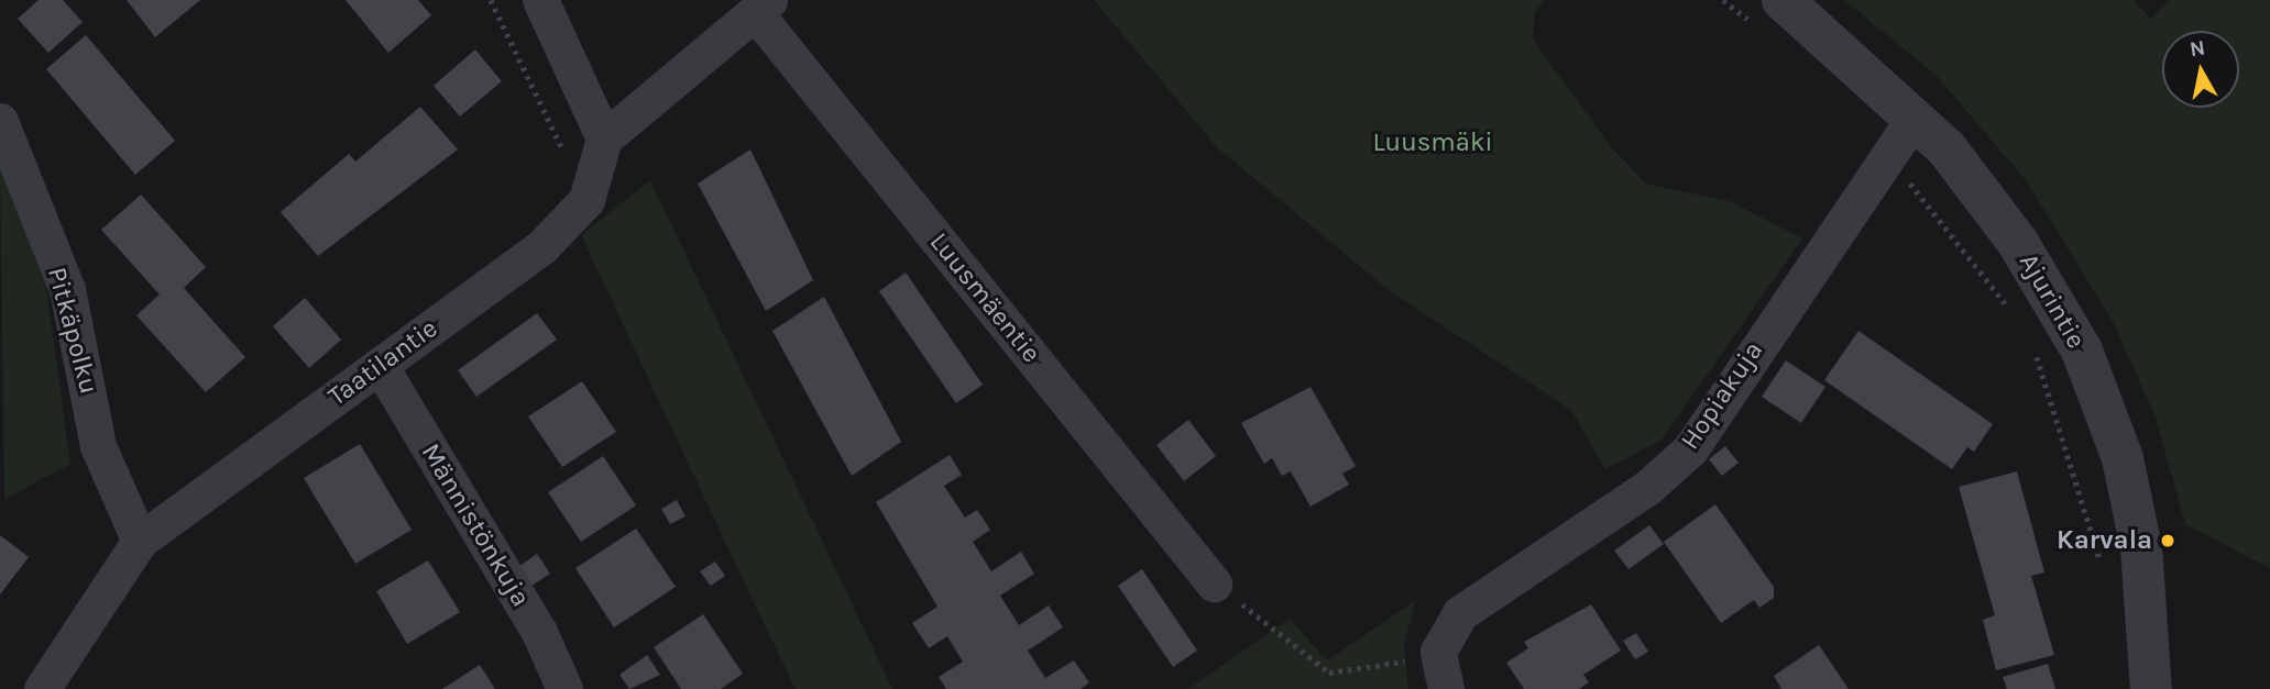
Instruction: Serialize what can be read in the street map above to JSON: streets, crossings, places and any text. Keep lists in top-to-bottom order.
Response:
{
  "streets": {
    "street": [
      "Luusmäentie",
      "Ajurintie",
      "Pitkäpolku",
      "Taatilantie",
      "Hopiakuja",
      "Männistönkuja"
    ]
  },
  "crossings": [
    ["Luusmäentie", "Taatilantie"],
    ["Ajurintie", "Hopiakuja"],
    ["Pitkäpolku", "Taatilantie"],
    ["Taatilantie", "Männistönkuja"]
  ],
  "parks": ["Luusmäki"],
  "places": ["Karvala"],
  "north": "top"
}
